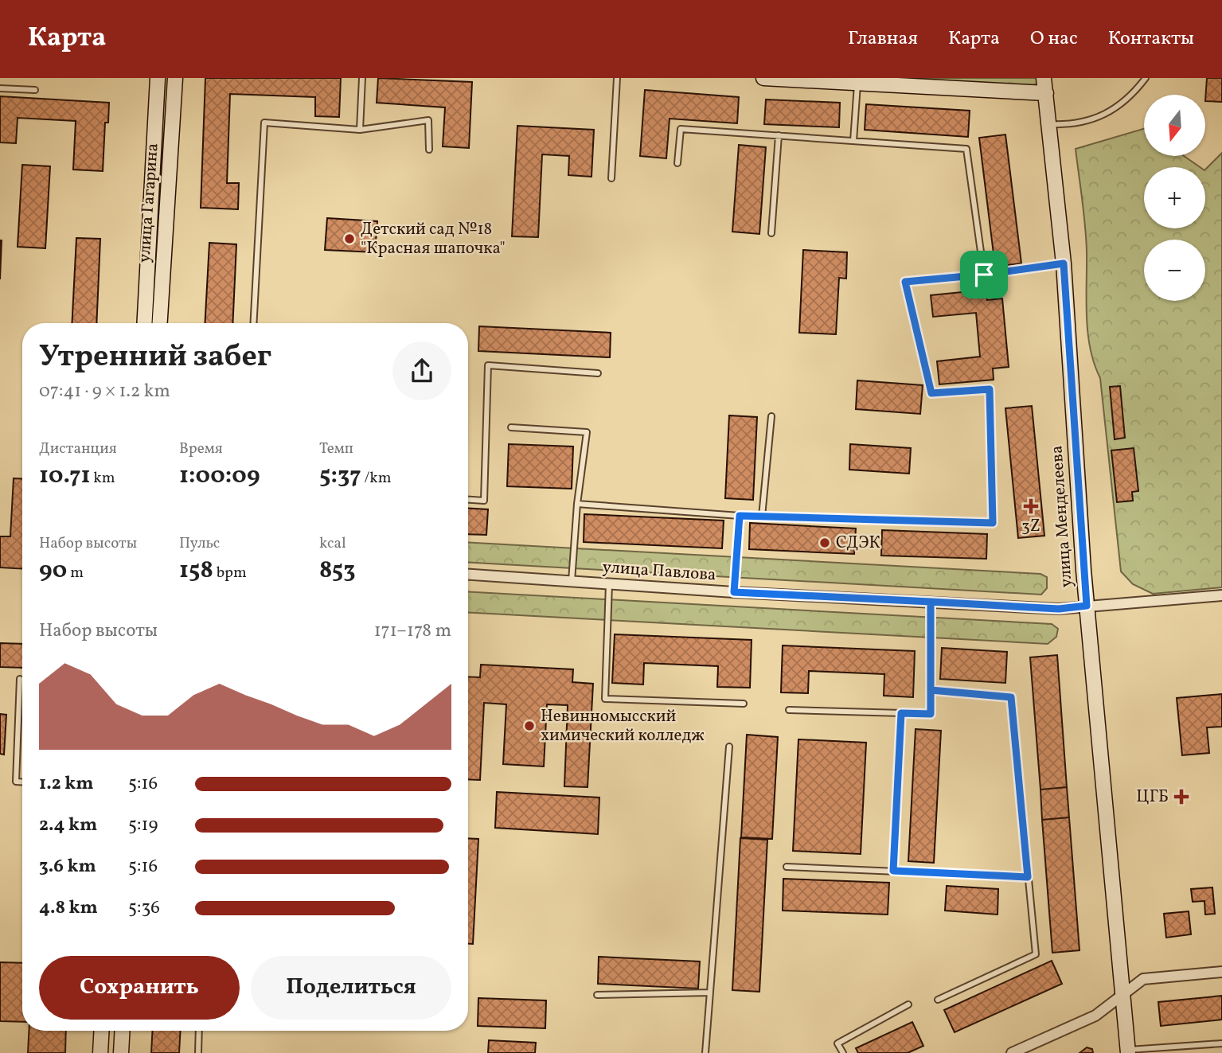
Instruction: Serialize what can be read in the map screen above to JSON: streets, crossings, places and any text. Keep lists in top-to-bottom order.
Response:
{
  "streets": {
    "main road": ["улица Гагарина", "улица Менделеева"],
    "street": ["улица Павлова"]
  },
  "crossings": [
    ["улица Менделеева", "улица Павлова"]
  ],
  "places": {
    "other": ["Детский сад №18 \"Красная шапочка\"", "СДЭК", "Невинномысский химический колледж"],
    "health": ["3Z", "ЦГБ"]
  },
  "north": "bottom",
  "page": {
    "header": "Карта",
    "nav": [
      "Главная",
      "Карта",
      "О нас",
      "Контакты"
    ],
    "map_buttons": ["+", "−"],
    "heading": ["Утренний забег", "07:41 · 9 × 1.2 km"],
    "stats": [
      ["Дистанция", "10.71 km"],
      ["Время", "1:00:09"],
      ["Темп", "5:37 /km"],
      ["Набор высоты", "90 m"],
      ["Пульс", "158 bpm"],
      ["kcal", "853"]
    ],
    "chart": ["Набор высоты", "171–178 m"],
    "list": [
      {
        "name": "1.2 km",
        "note": "5:16"
      },
      {
        "name": "2.4 km",
        "note": "5:19"
      },
      {
        "name": "3.6 km",
        "note": "5:16"
      },
      {
        "name": "4.8 km",
        "note": "5:36"
      }
    ],
    "buttons": ["Сохранить", "Поделиться"]
  }
}
